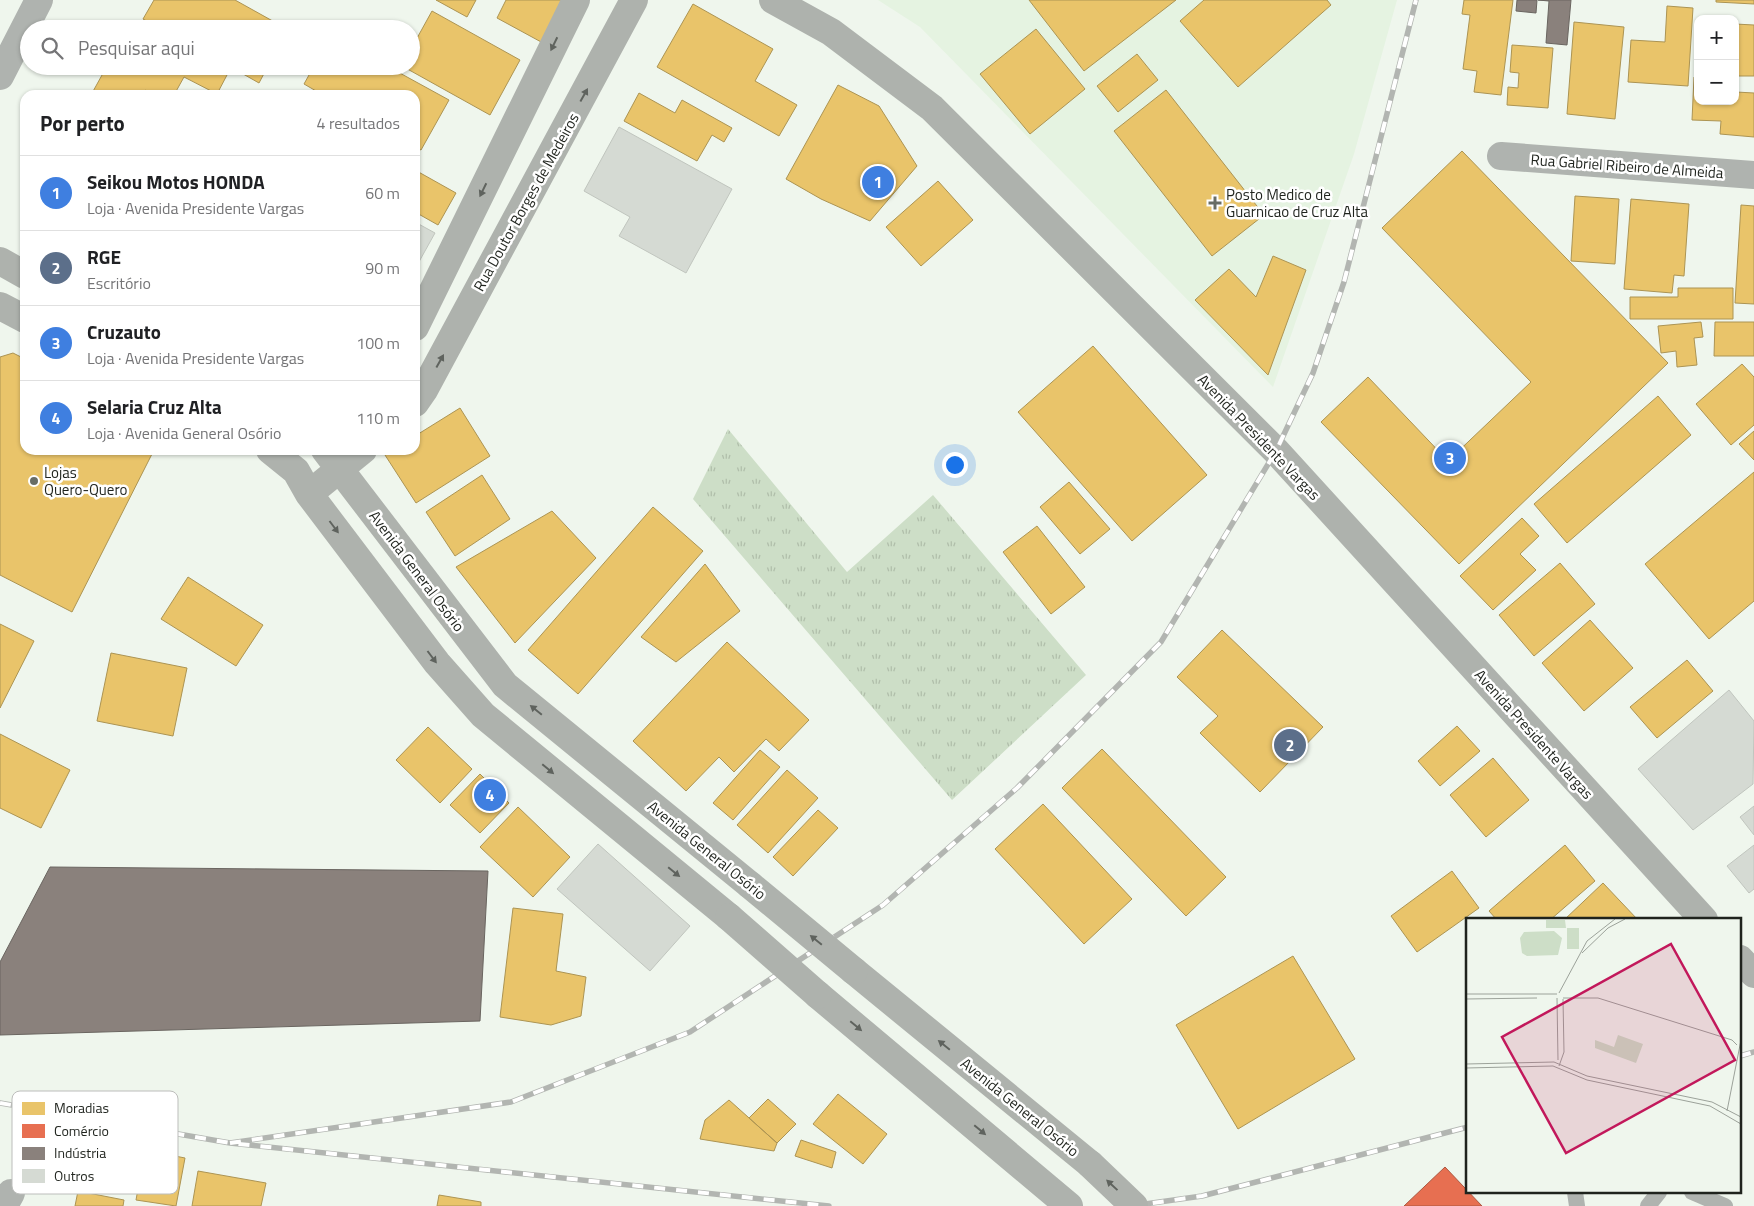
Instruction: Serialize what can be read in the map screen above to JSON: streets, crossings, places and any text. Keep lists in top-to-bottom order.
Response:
{
  "streets": {
    "main road": ["Rua Doutor Borges de Medeiros", "Avenida Presidente Vargas", "Avenida General Osório"],
    "street": ["Rua Gabriel Ribeiro de Almeida"]
  },
  "places": {
    "health": ["Posto Medico de Guarnicao de Cruz Alta"],
    "other": ["Lojas Quero-Quero"]
  },
  "legend": [
    "Moradias",
    "Comércio",
    "Indústria",
    "Outros"
  ],
  "page": {
    "map_buttons": ["+", "−"],
    "search": "Pesquisar aqui",
    "heading": ["Por perto", "4 resultados"],
    "list": [
      {
        "mark": "1",
        "name": "Seikou Motos HONDA",
        "note": "Loja · Avenida Presidente Vargas",
        "value": "60 m"
      },
      {
        "mark": "2",
        "name": "RGE",
        "note": "Escritório",
        "value": "90 m"
      },
      {
        "mark": "3",
        "name": "Cruzauto",
        "note": "Loja · Avenida Presidente Vargas",
        "value": "100 m"
      },
      {
        "mark": "4",
        "name": "Selaria Cruz Alta",
        "note": "Loja · Avenida General Osório",
        "value": "110 m"
      }
    ],
    "pins": [
      "1",
      "3",
      "2",
      "4"
    ]
  }
}
